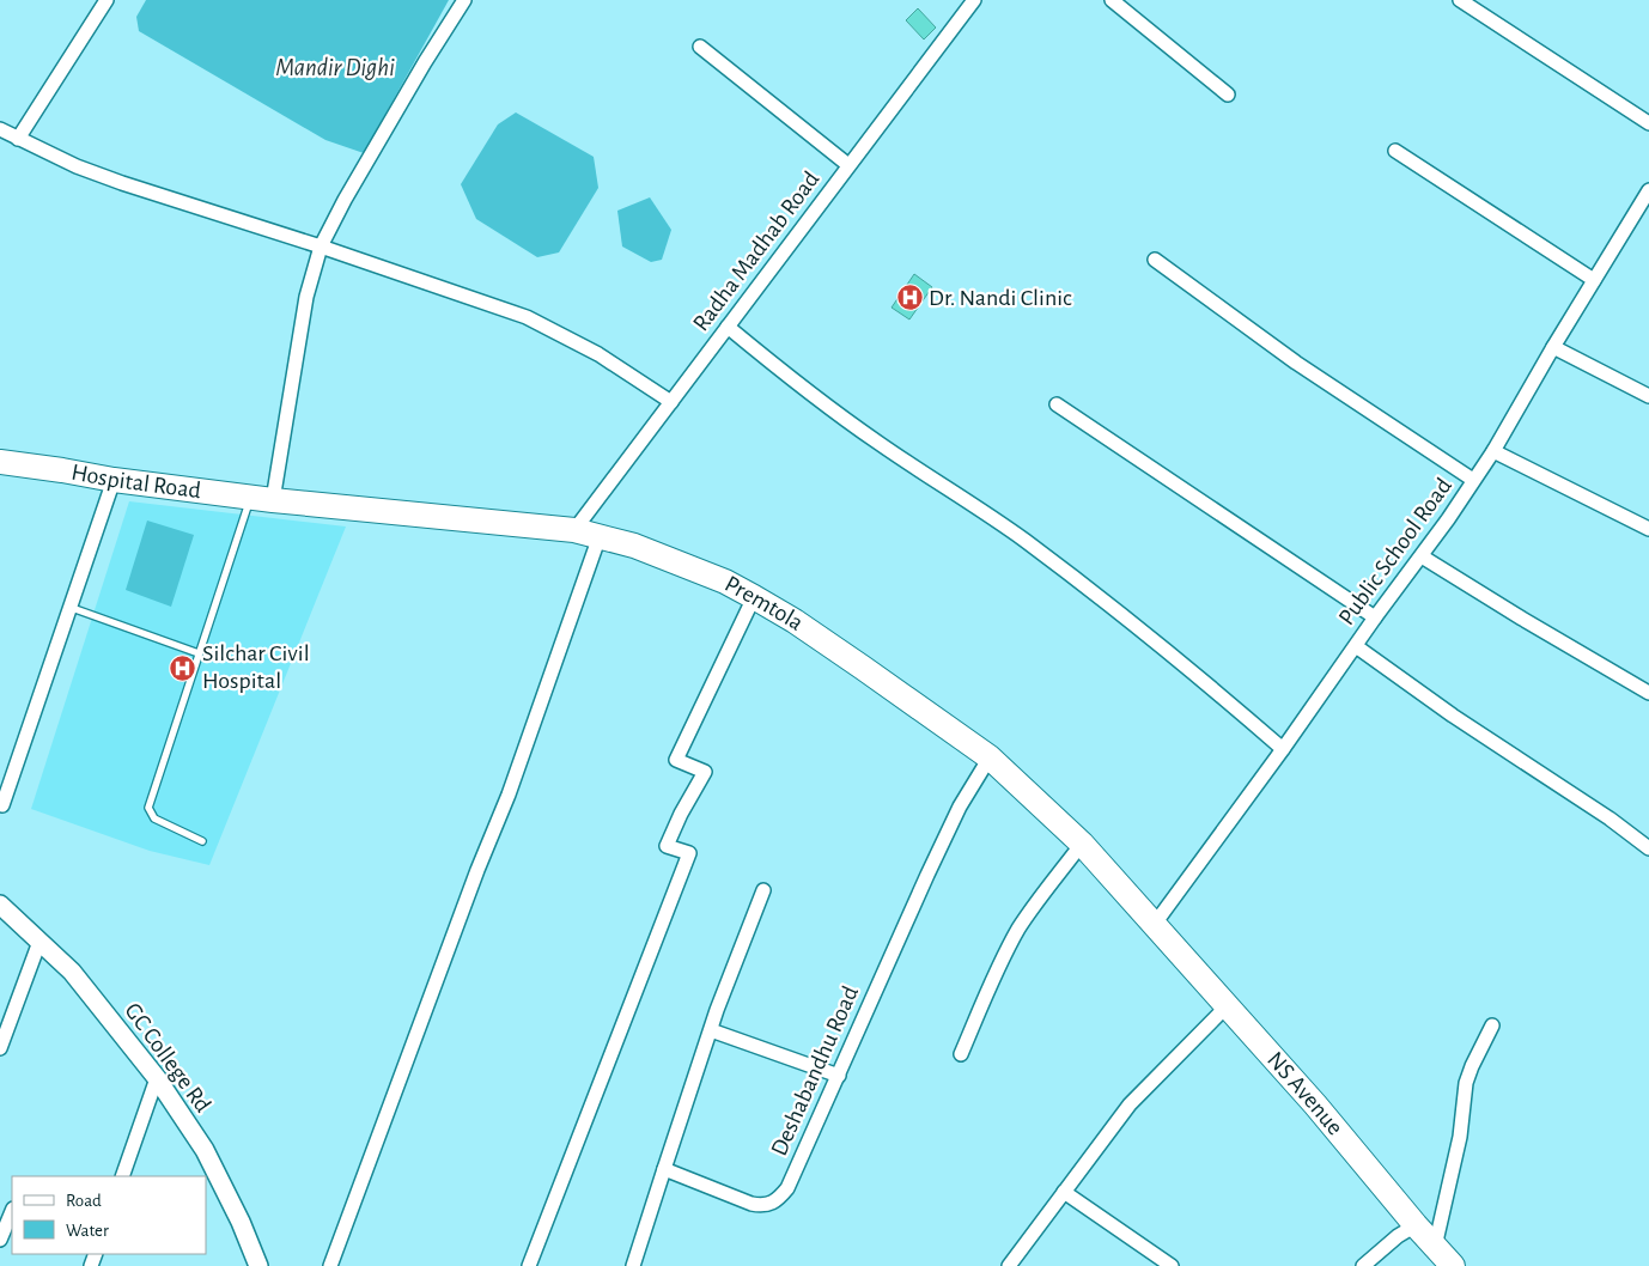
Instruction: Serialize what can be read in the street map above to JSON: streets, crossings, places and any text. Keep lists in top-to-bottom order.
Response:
{
  "streets": {
    "highway": ["Hospital Road", "Premtola", "NS Avenue"],
    "main road": ["GC College Rd"],
    "street": ["Radha Madhab Road", "Public School Road", "Deshabandhu Road"]
  },
  "crossings": [
    ["Radha Madhab Road", "Premtola"],
    ["Hospital Road", "Premtola"],
    ["Public School Road", "Premtola"],
    ["Public School Road", "NS Avenue"],
    ["Premtola", "Deshabandhu Road"],
    ["Premtola", "NS Avenue"]
  ],
  "water": ["Mandir Dighi"],
  "places": {
    "hospital": ["Dr. Nandi Clinic", "Silchar Civil Hospital"]
  },
  "legend": ["Road", "Water"]
}
